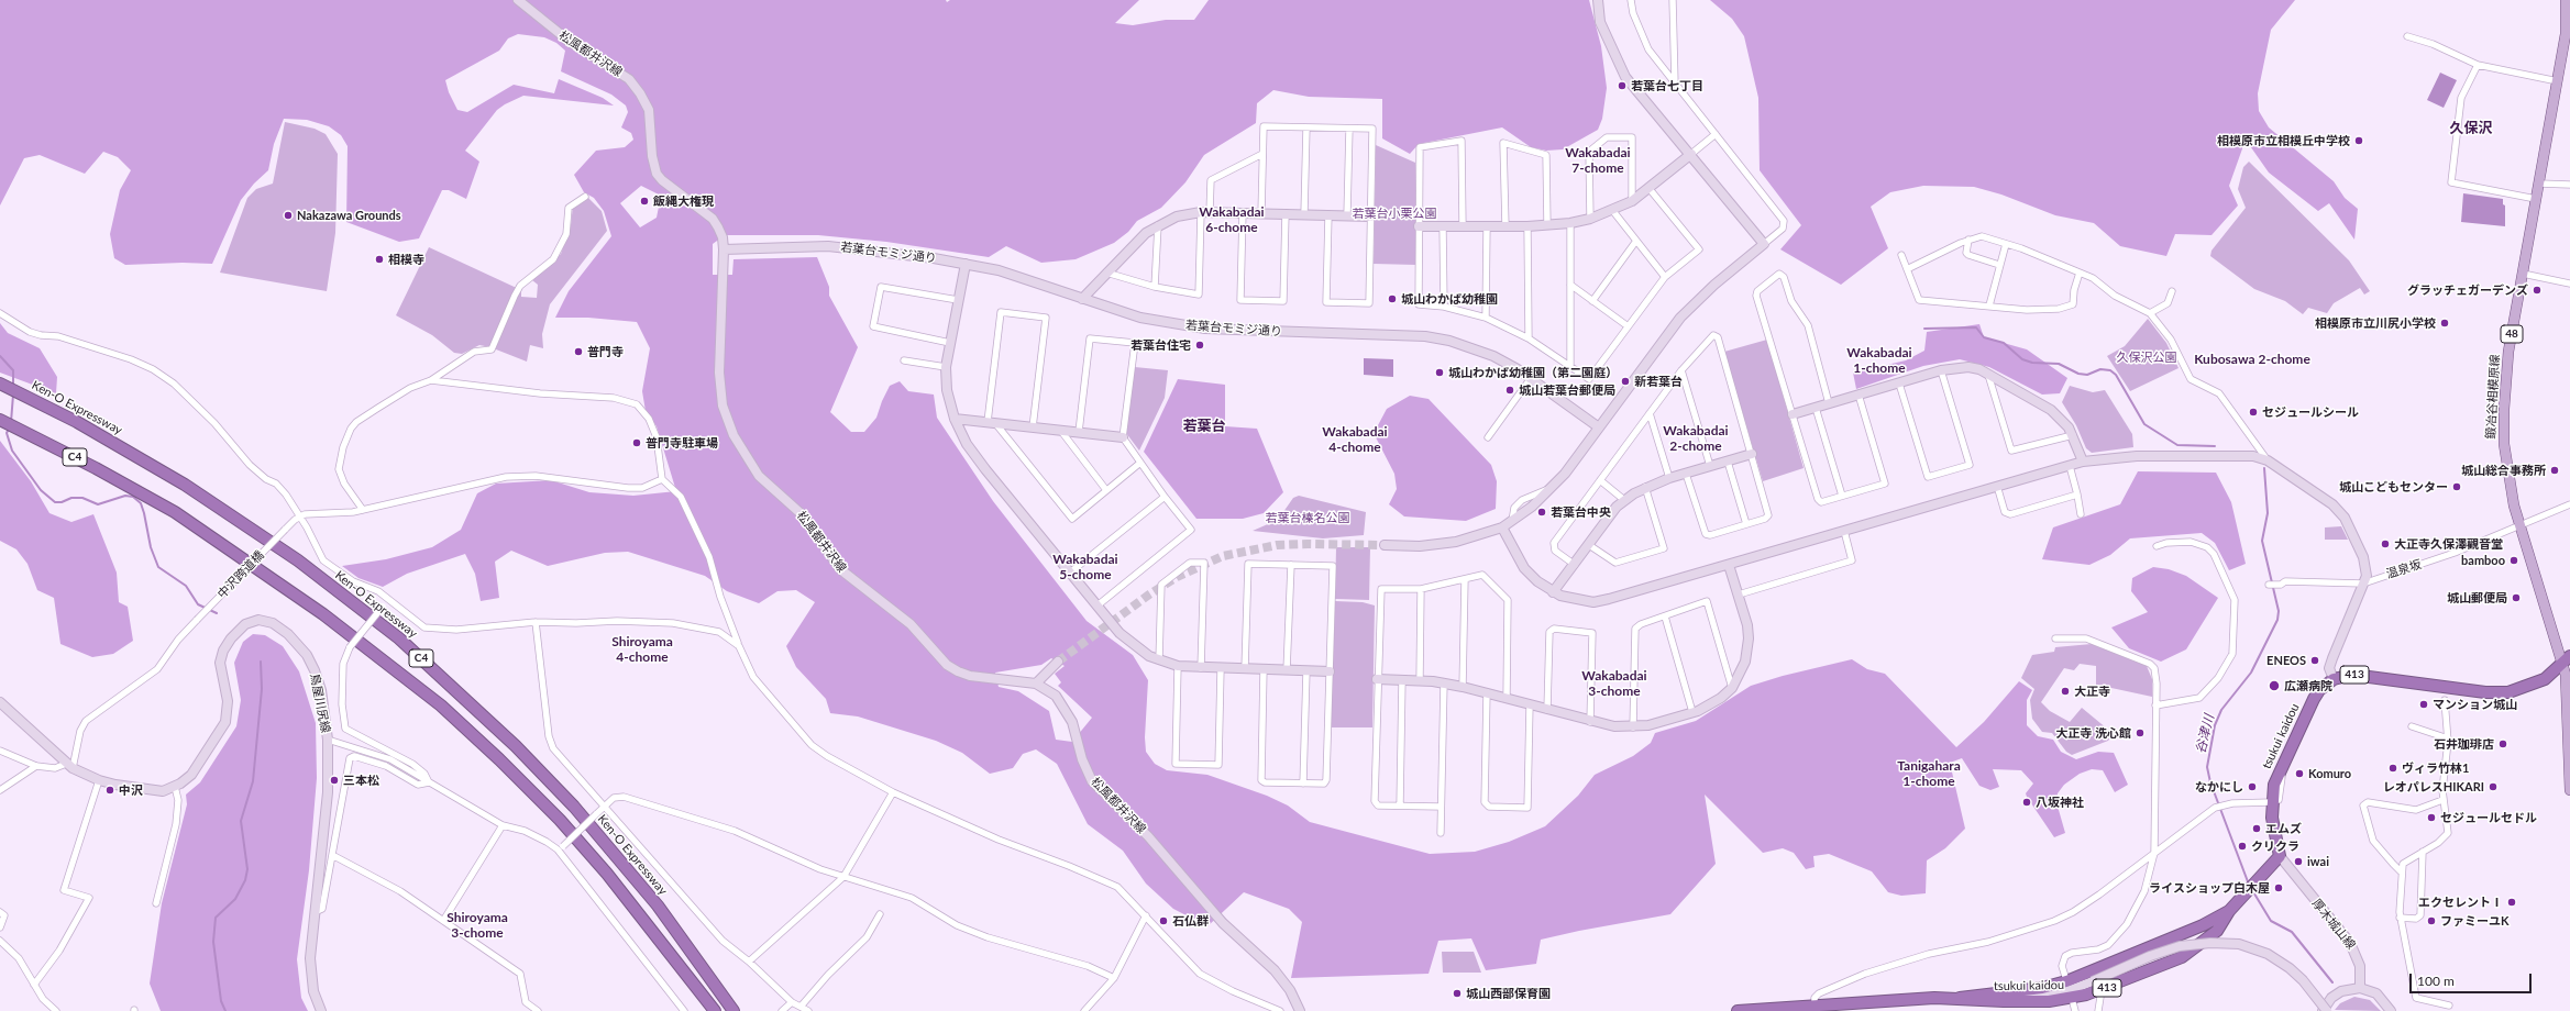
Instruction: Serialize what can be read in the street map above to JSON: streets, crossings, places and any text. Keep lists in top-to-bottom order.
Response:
{
  "streets": {
    "highway": [
      "Ken-O Expressway",
      "C4",
      "413",
      "tsukui kaidou"
    ],
    "main road": ["48", "鍛冶谷相模原線"],
    "street": [
      "松風都井沢線",
      "若葉台モミジ通り",
      "温泉坂",
      "中沢跨道橋",
      "鳥屋川尻線",
      "厚木城山線"
    ]
  },
  "crossings": [
    ["松風都井沢線", "若葉台モミジ通り"],
    ["鍛冶谷相模原線", "温泉坂"],
    ["鍛冶谷相模原線", "413"],
    ["中沢跨道橋", "鳥屋川尻線"],
    ["413", "tsukui kaidou"],
    ["tsukui kaidou", "厚木城山線"]
  ],
  "districts": [
    "久保沢",
    "Wakabadai 7-chome",
    "Wakabadai 6-chome",
    "Wakabadai 1-chome",
    "Kubosawa 2-chome",
    "若葉台",
    "Wakabadai 2-chome",
    "Wakabadai 4-chome",
    "Wakabadai 5-chome",
    "Shiroyama 4-chome",
    "Wakabadai 3-chome",
    "Tanigahara 1-chome",
    "Shiroyama 3-chome"
  ],
  "water": ["谷津川"],
  "parks": ["若葉台小栗公園", "久保沢公園", "若葉台榛名公園"],
  "places": [
    "若葉台七丁目",
    "相模原市立相模丘中学校",
    "飯縄大権現",
    "Nakazawa Grounds",
    "相模寺",
    "グラッチェガーデンズ",
    "城山わかば幼稚園",
    "相模原市立川尻小学校",
    "若葉台住宅",
    "普門寺",
    "城山わかば幼稚園（第二園庭）",
    "新若葉台",
    "城山若葉台郵便局",
    "セジュールシール",
    "普門寺駐車場",
    "城山総合事務所",
    "城山こどもセンター",
    "若葉台中央",
    "大正寺久保澤觀音堂",
    "bamboo",
    "城山郵便局",
    "ENEOS",
    "広瀬病院",
    "大正寺",
    "マンション城山",
    "大正寺 洗心館",
    "石井珈琲店",
    "ヴィラ竹林1",
    "Komuro",
    "三本松",
    "なかにし",
    "レオパレスHIKARI",
    "中沢",
    "八坂神社",
    "セジュールセドル",
    "エムズ",
    "クリクラ",
    "iwai",
    "ライスショップ白木屋",
    "エクセレントⅠ",
    "石仏群",
    "ファミーユK",
    "城山西部保育園"
  ],
  "scale_bar": "100 m"
}
